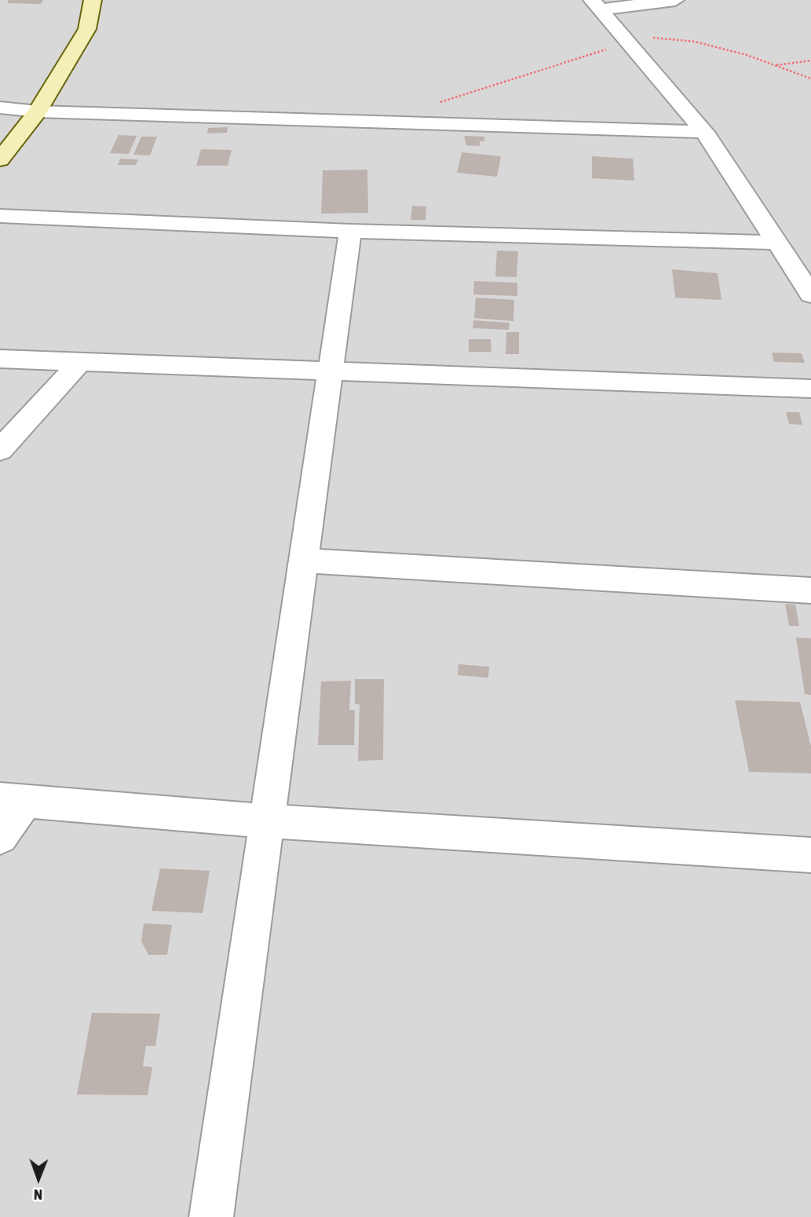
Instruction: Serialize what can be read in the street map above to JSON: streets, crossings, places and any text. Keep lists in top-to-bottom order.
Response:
{
  "north": "bottom"
}
